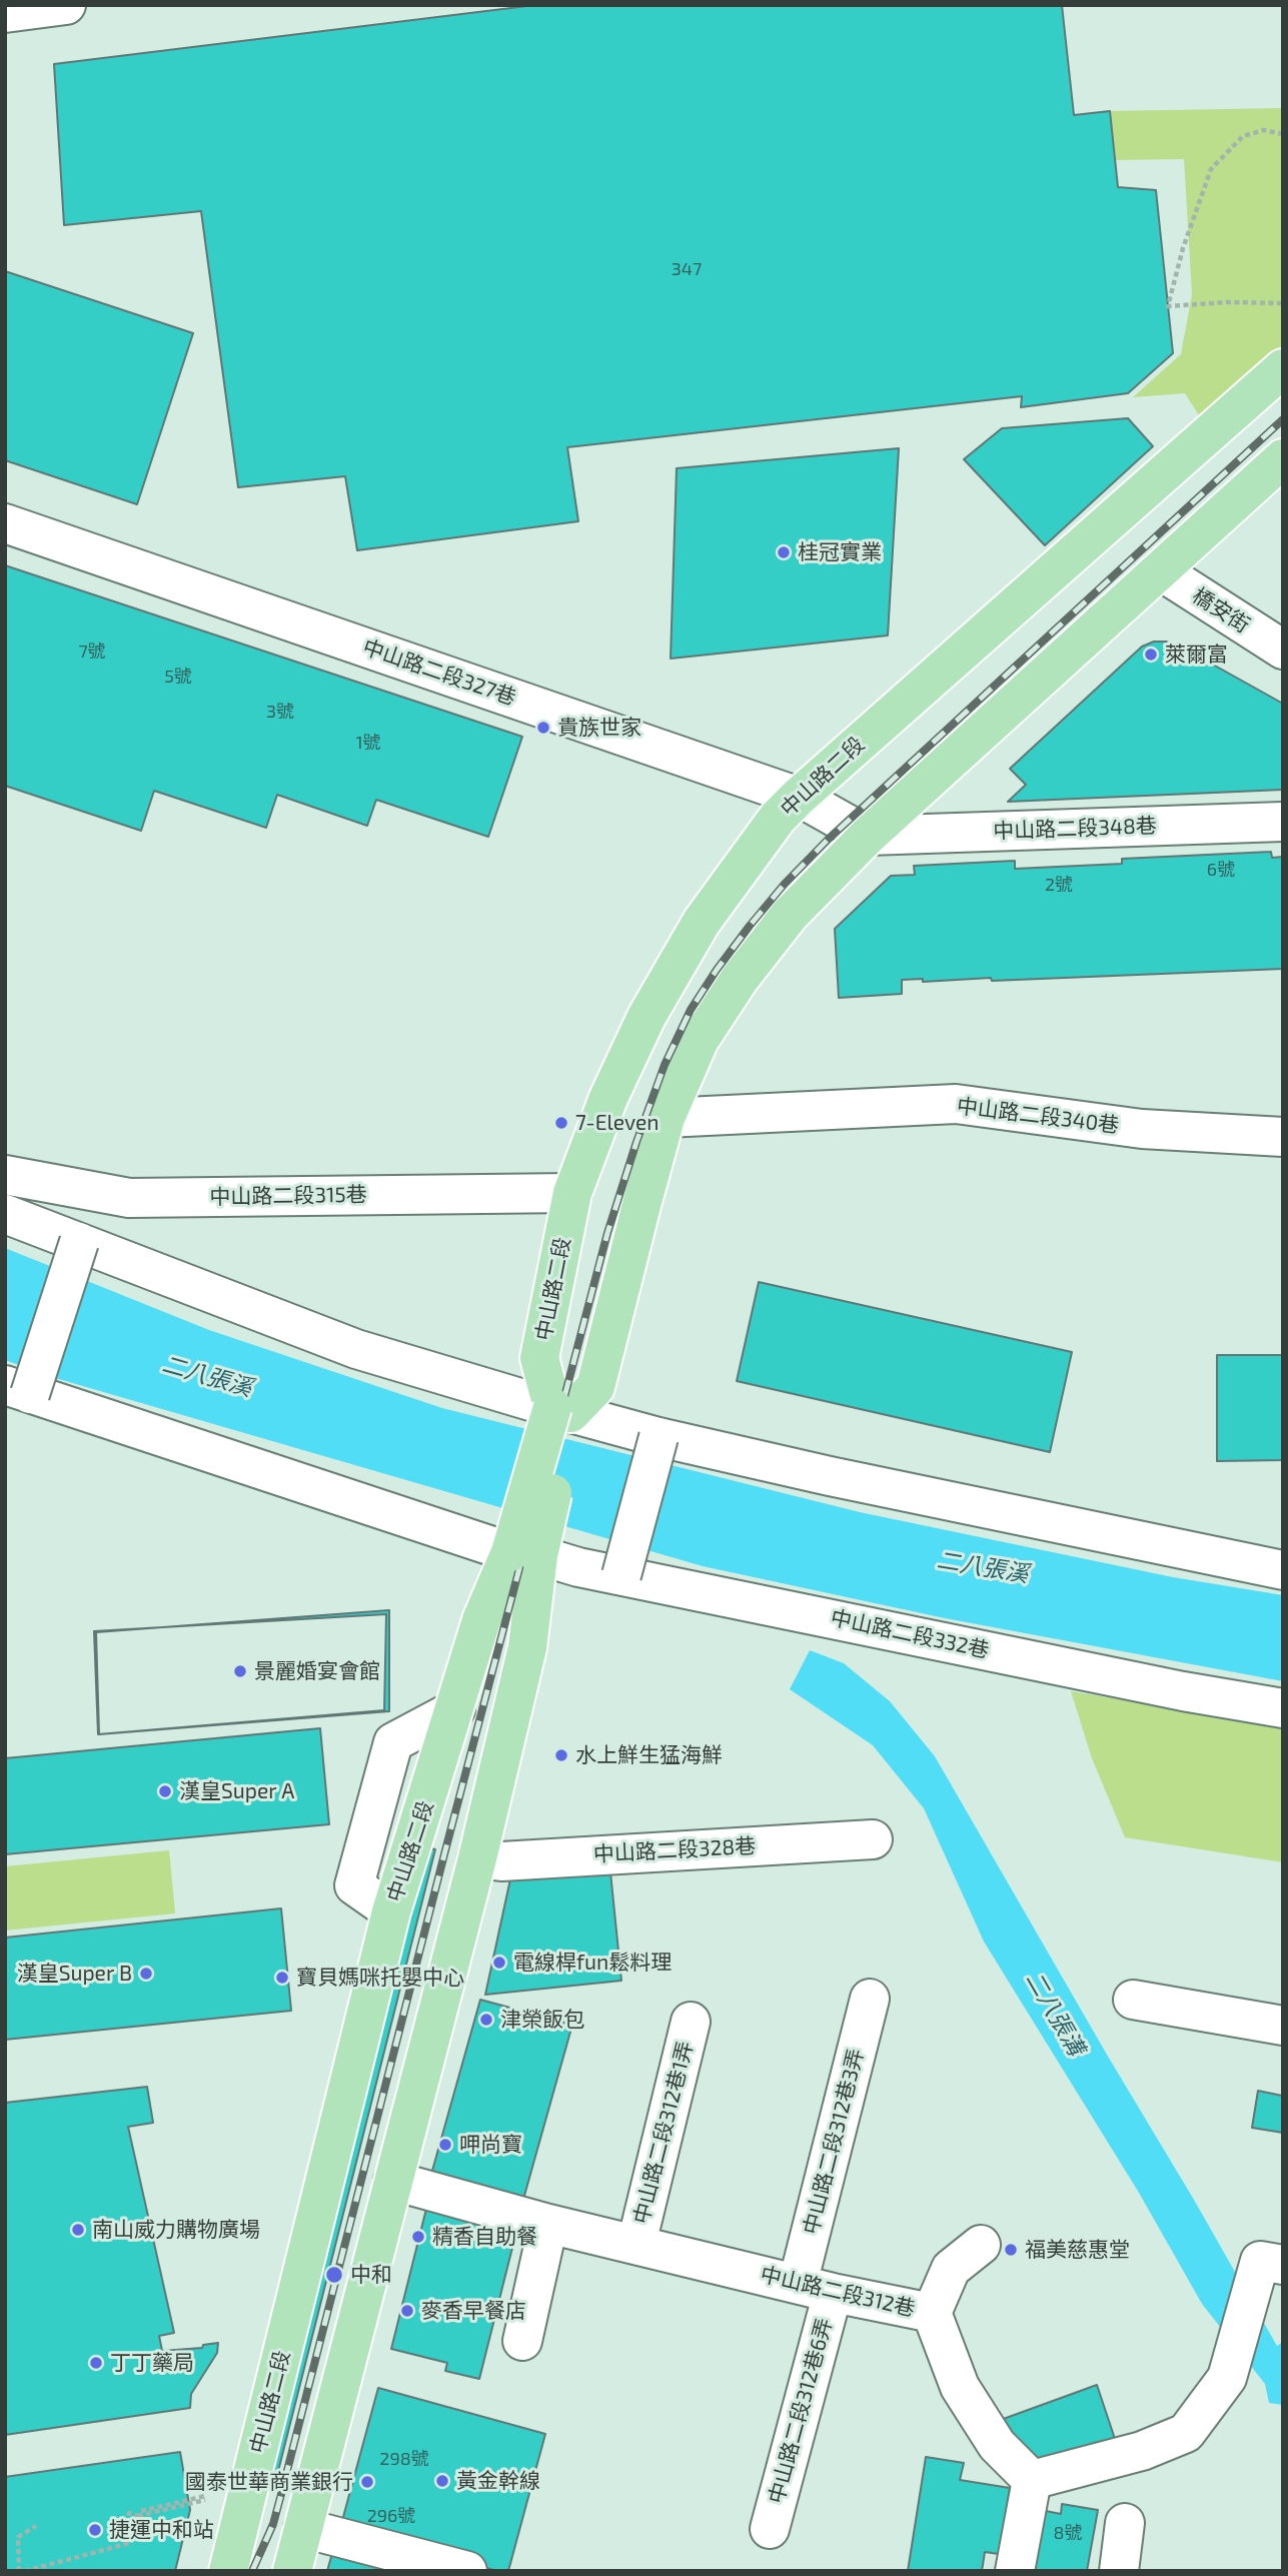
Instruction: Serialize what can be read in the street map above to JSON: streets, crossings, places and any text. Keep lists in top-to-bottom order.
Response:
{
  "streets": {
    "main road": ["中山路二段"],
    "street": [
      "橋安街",
      "中山路二段327巷",
      "中山路二段348巷",
      "中山路二段340巷",
      "中山路二段315巷",
      "中山路二段332巷",
      "中山路二段328巷",
      "中山路二段312巷1弄",
      "中山路二段312巷3弄",
      "中山路二段312巷",
      "中山路二段312巷6弄"
    ]
  },
  "crossings": [
    ["橋安街", "中山路二段"],
    ["中山路二段327巷", "中山路二段"],
    ["中山路二段327巷", "中山路二段348巷"],
    ["中山路二段", "中山路二段348巷"],
    ["中山路二段", "中山路二段340巷"],
    ["中山路二段", "中山路二段315巷"],
    ["中山路二段", "中山路二段332巷"],
    ["中山路二段", "中山路二段328巷"],
    ["中山路二段", "中山路二段312巷"],
    ["中山路二段312巷1弄", "中山路二段312巷"],
    ["中山路二段312巷3弄", "中山路二段312巷"],
    ["中山路二段312巷3弄", "中山路二段312巷6弄"],
    ["中山路二段312巷", "中山路二段312巷6弄"]
  ],
  "water": ["二八張溪", "二八張溝"],
  "places": [
    "桂冠實業",
    "萊爾富",
    "貴族世家",
    "7-Eleven",
    "景麗婚宴會館",
    "水上鮮生猛海鮮",
    "漢皇Super A",
    "電線桿fun鬆料理",
    "漢皇Super B",
    "寶貝媽咪托嬰中心",
    "津榮飯包",
    "呷尚寶",
    "南山威力購物廣場",
    "精香自助餐",
    "福美慈惠堂",
    "中和",
    "麥香早餐店",
    "丁丁藥局",
    "黃金幹線",
    "國泰世華商業銀行",
    "捷運中和站"
  ],
  "house_numbers": [
    "347",
    "7號",
    "5號",
    "3號",
    "1號",
    "6號",
    "2號",
    "298號",
    "296號",
    "8號"
  ]
}
